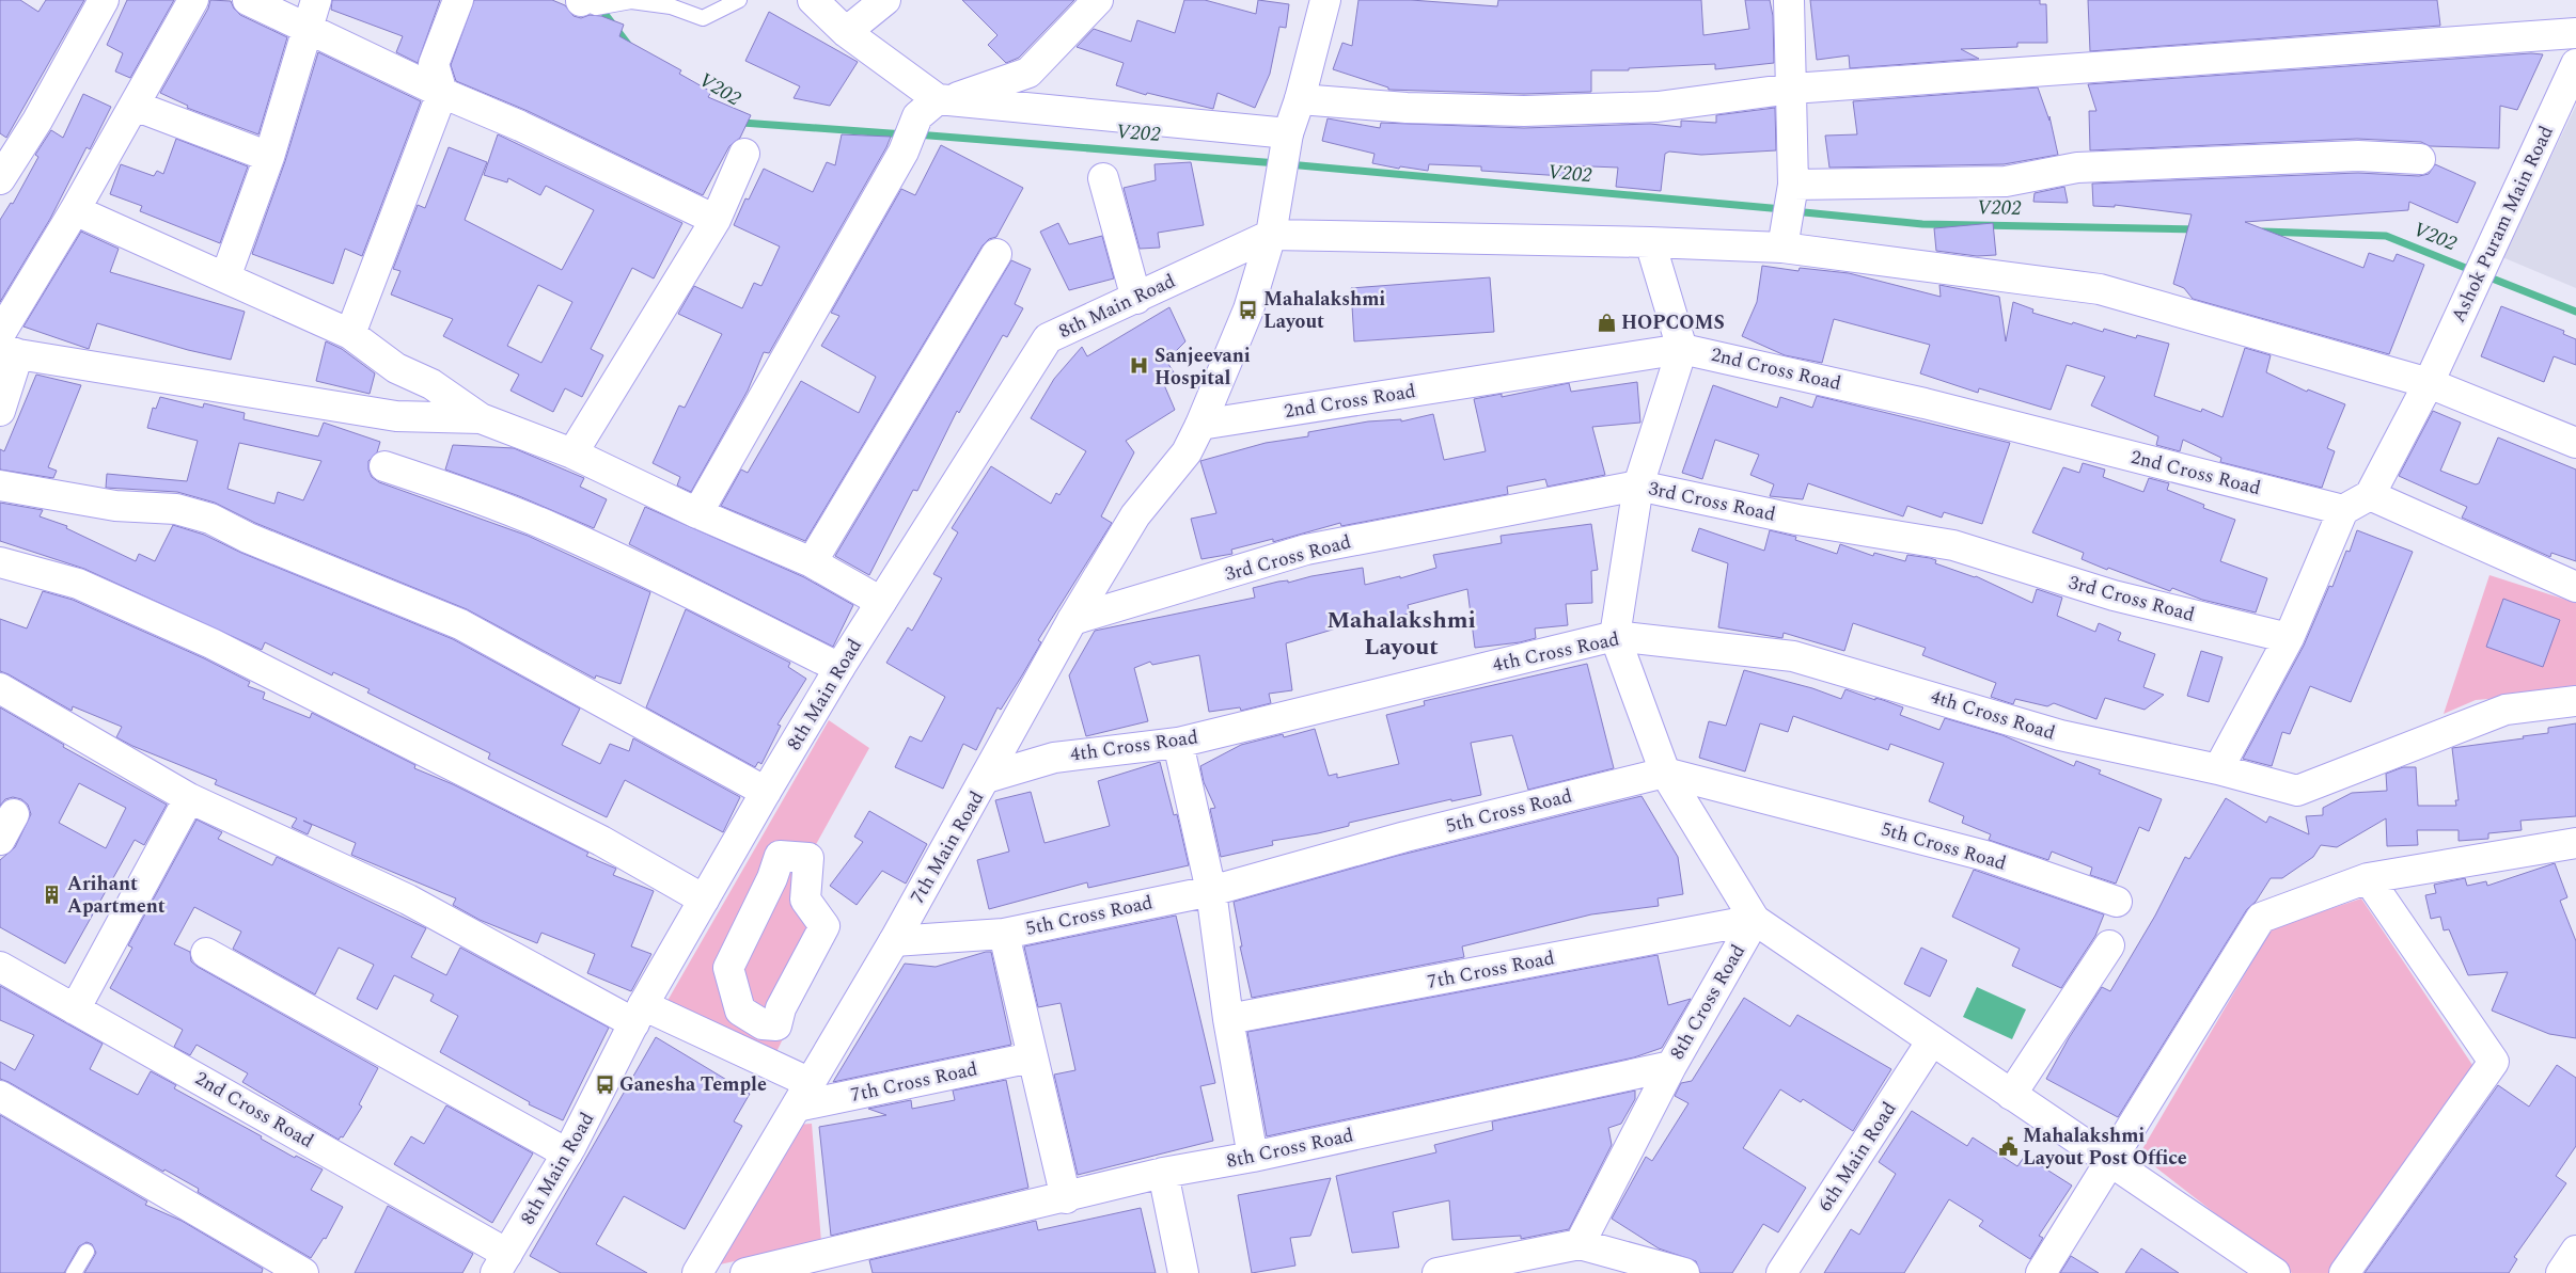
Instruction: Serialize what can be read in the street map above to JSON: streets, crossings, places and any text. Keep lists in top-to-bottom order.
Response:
{
  "streets": {
    "street": [
      "Ashok Puram Main Road",
      "8th Main Road",
      "2nd Cross Road",
      "3rd Cross Road",
      "4th Cross Road",
      "5th Cross Road",
      "7th Main Road",
      "7th Cross Road",
      "8th Cross Road",
      "6th Main Road"
    ]
  },
  "crossings": [
    ["8th Main Road", "2nd Cross Road"],
    ["8th Main Road", "7th Main Road"],
    ["2nd Cross Road", "7th Main Road"],
    ["3rd Cross Road", "7th Main Road"],
    ["4th Cross Road", "7th Main Road"],
    ["5th Cross Road", "7th Main Road"],
    ["7th Main Road", "7th Cross Road"],
    ["7th Cross Road", "8th Cross Road"]
  ],
  "districts": ["Mahalakshmi Layout"],
  "water": ["V202"],
  "places": {
    "bus stop": ["Mahalakshmi Layout", "Ganesha Temple"],
    "shop": ["HOPCOMS"],
    "hospital": ["Sanjeevani Hospital"],
    "building": ["Arihant Apartment"],
    "public building": ["Mahalakshmi Layout Post Office"]
  }
}
